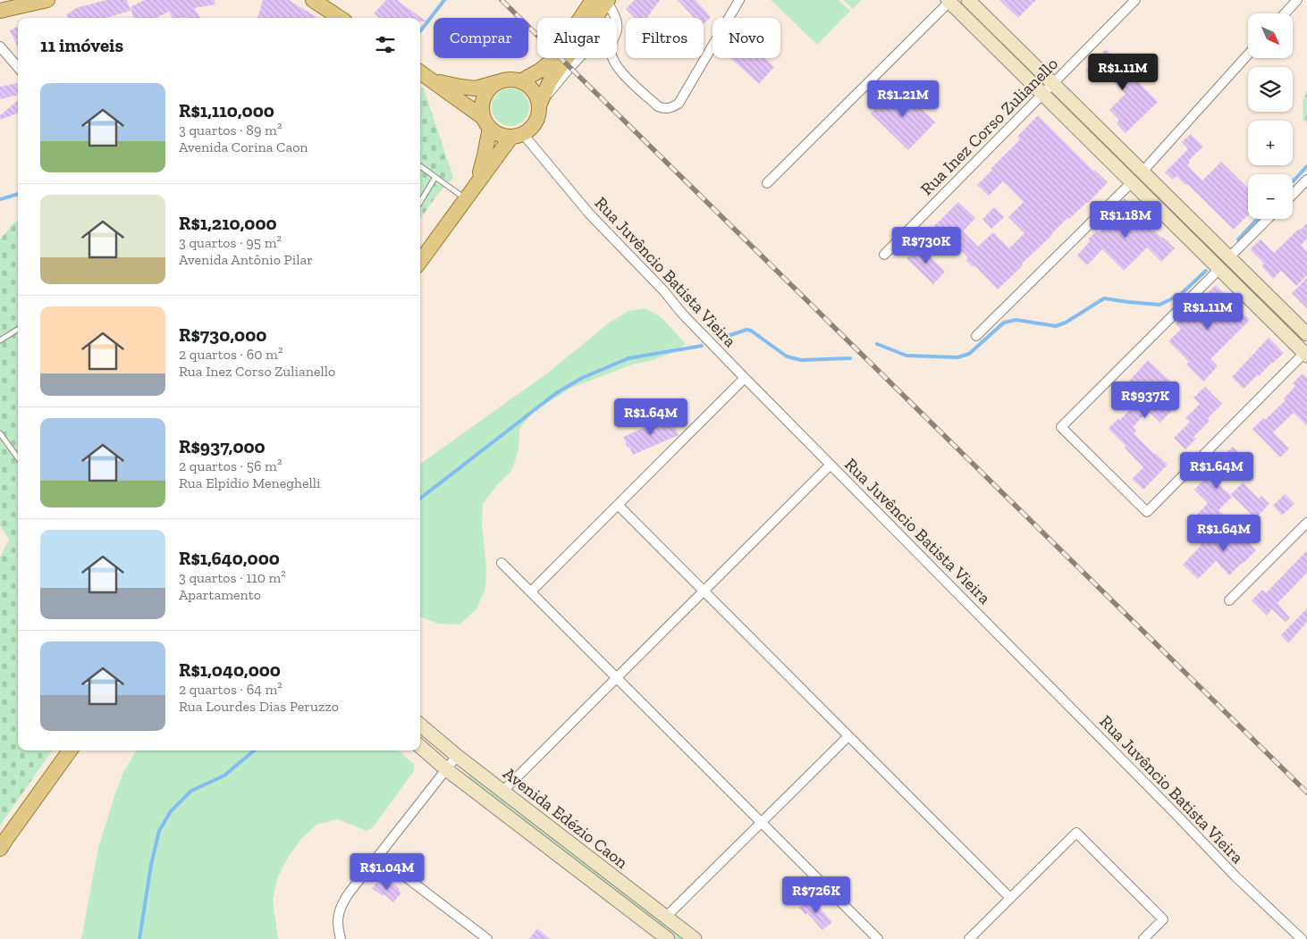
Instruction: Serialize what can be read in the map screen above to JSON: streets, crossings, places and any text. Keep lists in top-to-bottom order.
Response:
{
  "streets": {
    "main road": ["Avenida Edézio Caon"],
    "street": ["Rua Inez Corso Zulianello", "Rua Juvêncio Batista Vieira"]
  },
  "north": "bottom right",
  "page": {
    "map_buttons": ["+", "−"],
    "chip": [
      "Comprar",
      "Alugar",
      "Filtros",
      "Novo"
    ],
    "heading": "11 imóveis",
    "price": [
      "R$1.11M",
      "R$1.21M",
      "R$1.18M",
      "R$730K",
      "R$1.11M",
      "R$937K",
      "R$1.64M",
      "R$1.64M",
      "R$1.64M",
      "R$1.04M",
      "R$726K"
    ],
    "list": [
      {
        "name": "R$1,110,000",
        "note": "3 quartos · 89 m² · Avenida Corina Caon"
      },
      {
        "name": "R$1,210,000",
        "note": "3 quartos · 95 m² · Avenida Antônio Pilar"
      },
      {
        "name": "R$730,000",
        "note": "2 quartos · 60 m² · Rua Inez Corso Zulianello"
      },
      {
        "name": "R$937,000",
        "note": "2 quartos · 56 m² · Rua Elpídio Meneghelli"
      },
      {
        "name": "R$1,640,000",
        "note": "3 quartos · 110 m² · Apartamento"
      },
      {
        "name": "R$1,040,000",
        "note": "2 quartos · 64 m² · Rua Lourdes Dias Peruzzo"
      }
    ]
  }
}
